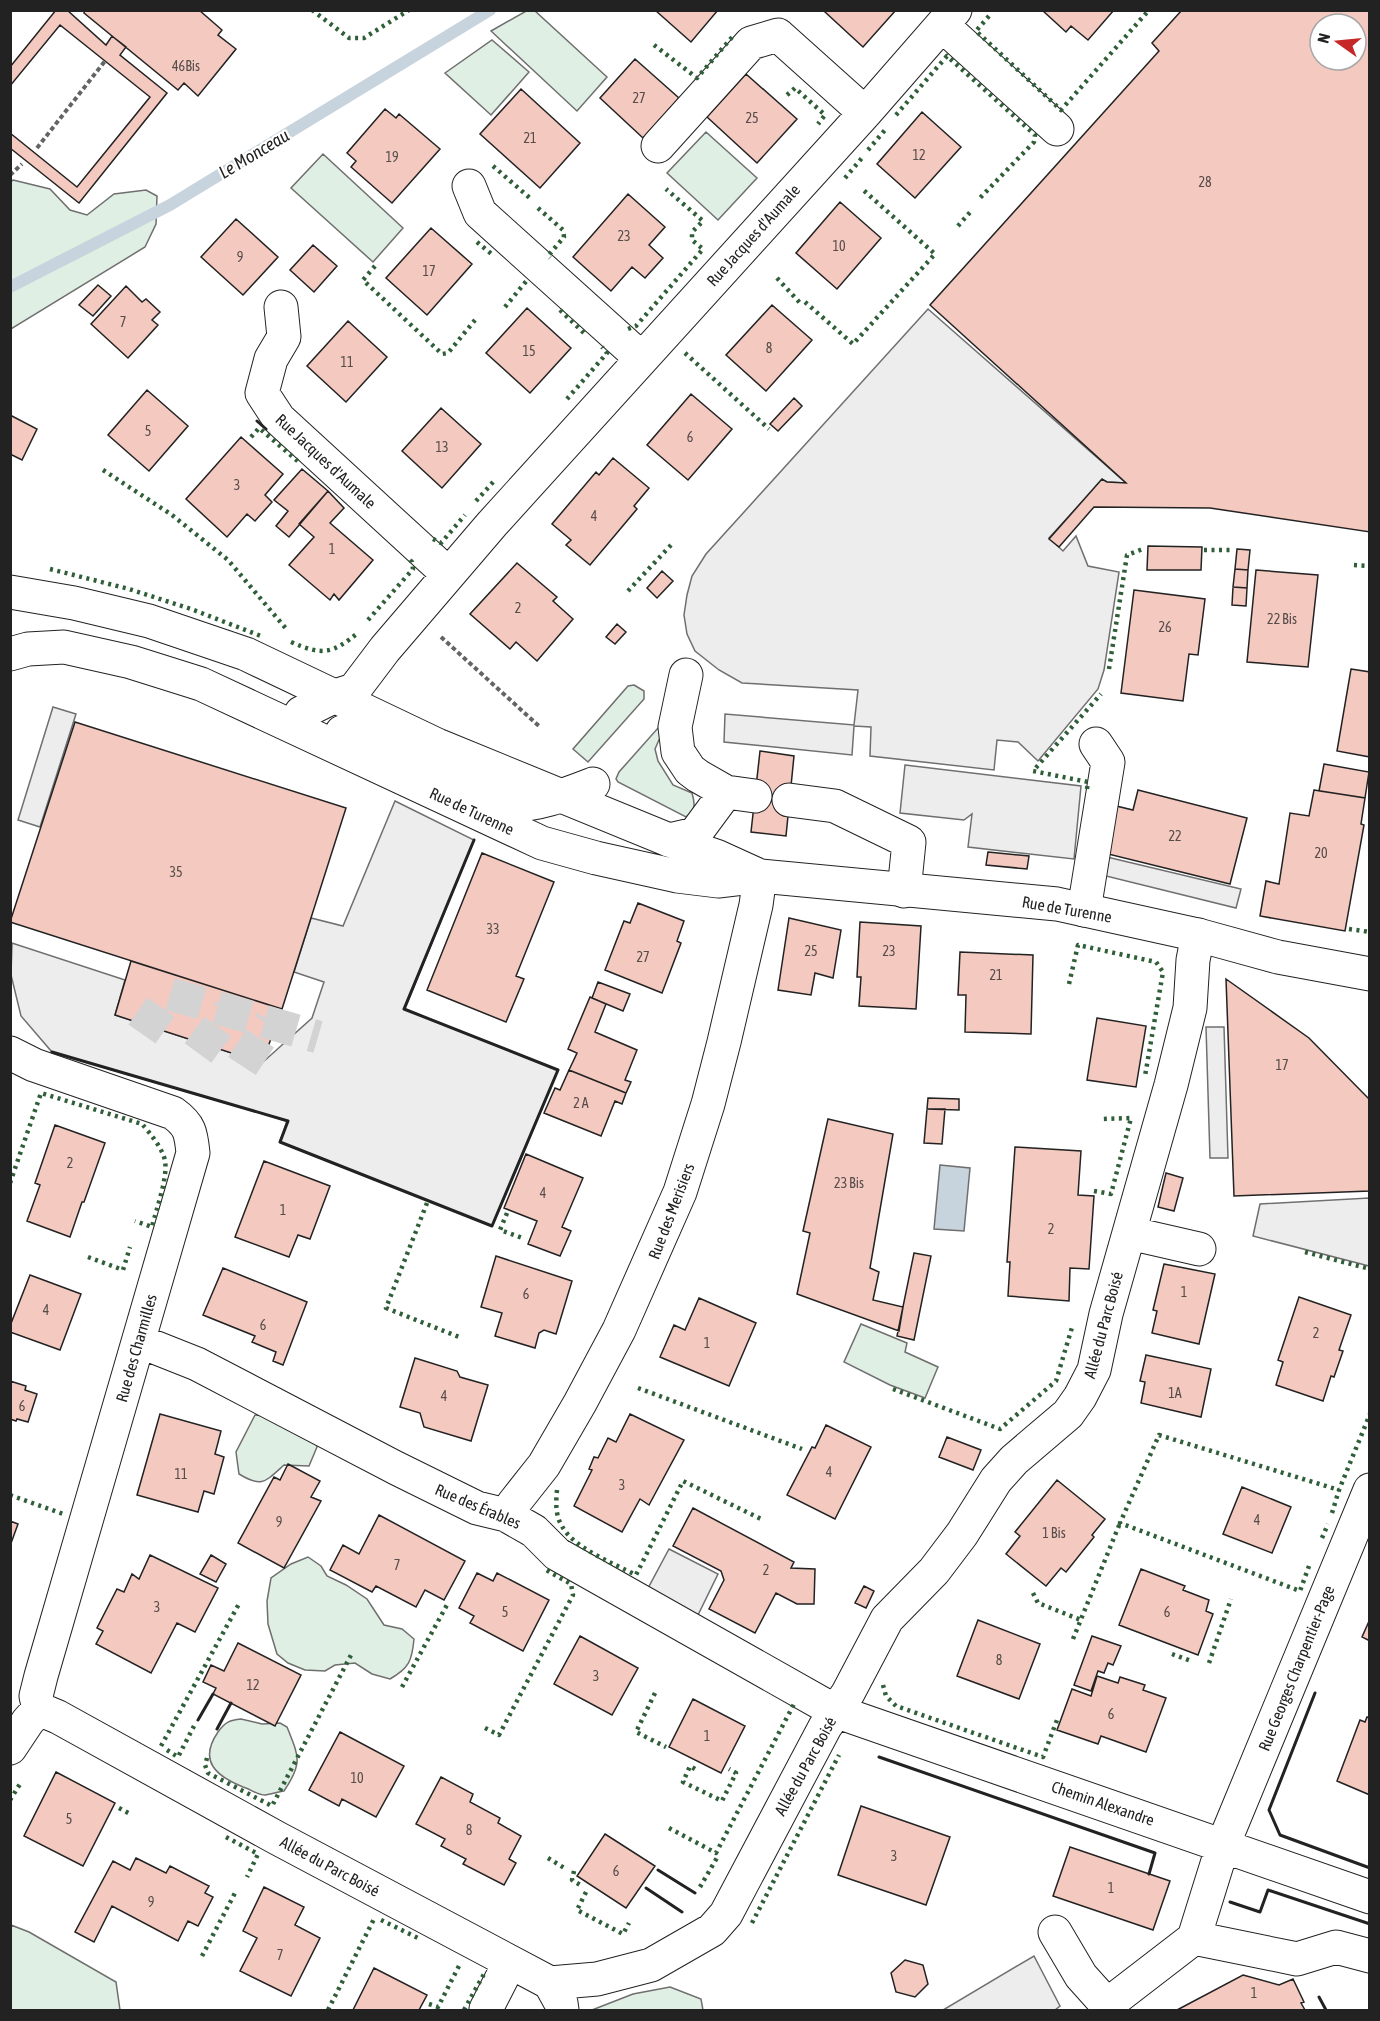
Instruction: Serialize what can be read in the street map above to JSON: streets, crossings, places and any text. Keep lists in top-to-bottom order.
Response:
{
  "streets": {
    "street": [
      "Rue Jacques d'Aumale",
      "Rue de Turenne",
      "Rue des Merisiers",
      "Allée du Parc Boisé",
      "Rue des Charmilles",
      "Rue des Érables",
      "Rue Georges Charpentier-Page",
      "Chemin Alexandre"
    ]
  },
  "crossings": [
    ["Rue Jacques d'Aumale", "Rue de Turenne"],
    ["Rue de Turenne", "Rue des Merisiers"],
    ["Rue de Turenne", "Allée du Parc Boisé"],
    ["Rue des Merisiers", "Rue des Érables"],
    ["Allée du Parc Boisé", "Rue des Charmilles"],
    ["Allée du Parc Boisé", "Rue des Érables"],
    ["Allée du Parc Boisé", "Chemin Alexandre"],
    ["Rue des Charmilles", "Rue des Érables"],
    ["Rue des Érables", "Chemin Alexandre"],
    ["Rue Georges Charpentier-Page", "Chemin Alexandre"]
  ],
  "water": ["Le Monceau"],
  "house_numbers": [
    "46Bis",
    "27",
    "25",
    "21",
    "12",
    "19",
    "28",
    "23",
    "10",
    "9",
    "17",
    "7",
    "8",
    "15",
    "11",
    "5",
    "6",
    "13",
    "3",
    "4",
    "1",
    "2",
    "22 Bis",
    "26",
    "22",
    "20",
    "35",
    "33",
    "25",
    "23",
    "27",
    "21",
    "17",
    "2 A",
    "2",
    "23 Bis",
    "4",
    "1",
    "2",
    "1",
    "6",
    "4",
    "6",
    "2",
    "1",
    "1A",
    "4",
    "6",
    "4",
    "11",
    "3",
    "4",
    "9",
    "1 Bis",
    "7",
    "2",
    "3",
    "5",
    "6",
    "8",
    "3",
    "12",
    "6",
    "1",
    "10",
    "5",
    "8",
    "3",
    "6",
    "1",
    "9",
    "7",
    "1"
  ],
  "north": "left"
}
